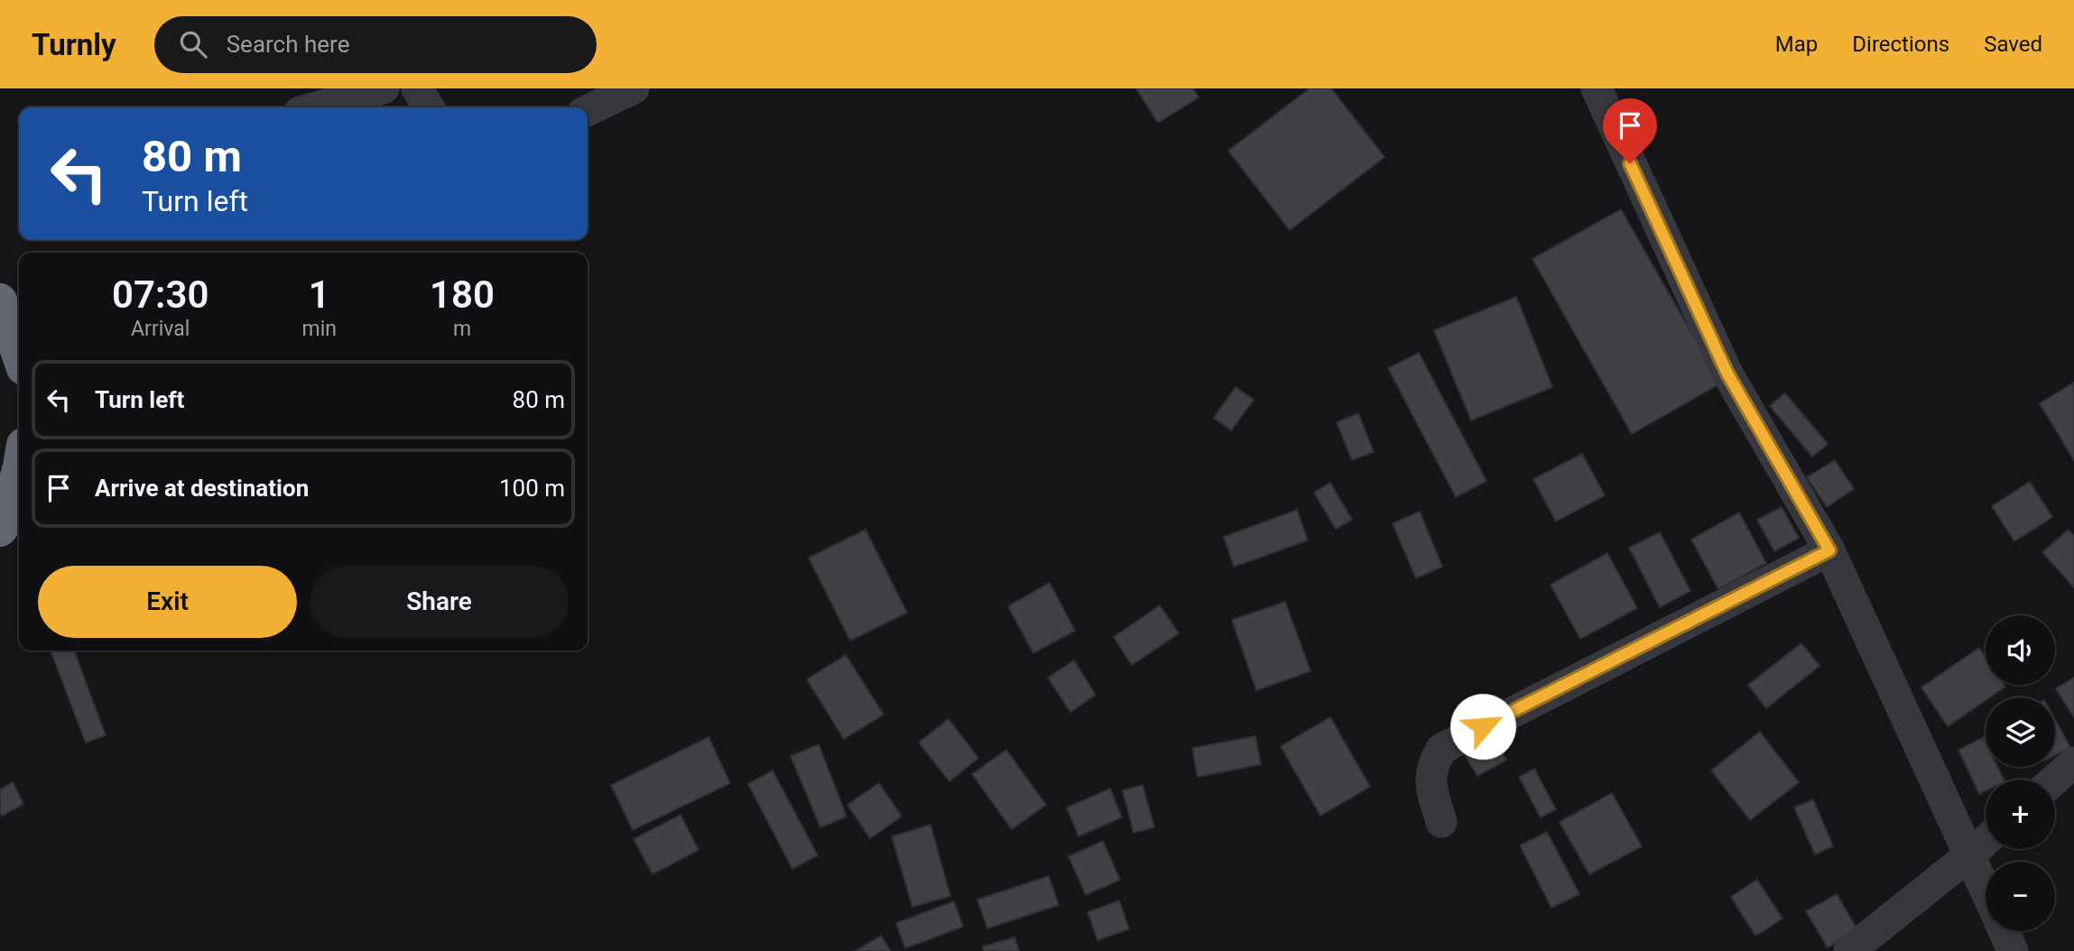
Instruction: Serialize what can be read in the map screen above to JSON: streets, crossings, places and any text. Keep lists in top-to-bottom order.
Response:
{
  "page": {
    "header": "Turnly",
    "search": "Search here",
    "nav": ["Map", "Directions", "Saved"],
    "turn": ["80 m", "Turn left"],
    "eta": [
      "07:30",
      "Arrival",
      "1",
      "min",
      "180",
      "m"
    ],
    "list": [
      {
        "name": "Turn left",
        "value": "80 m"
      },
      {
        "name": "Arrive at destination",
        "value": "100 m"
      }
    ],
    "buttons": ["Exit", "Share"],
    "map_buttons": ["+", "−"]
  }
}
